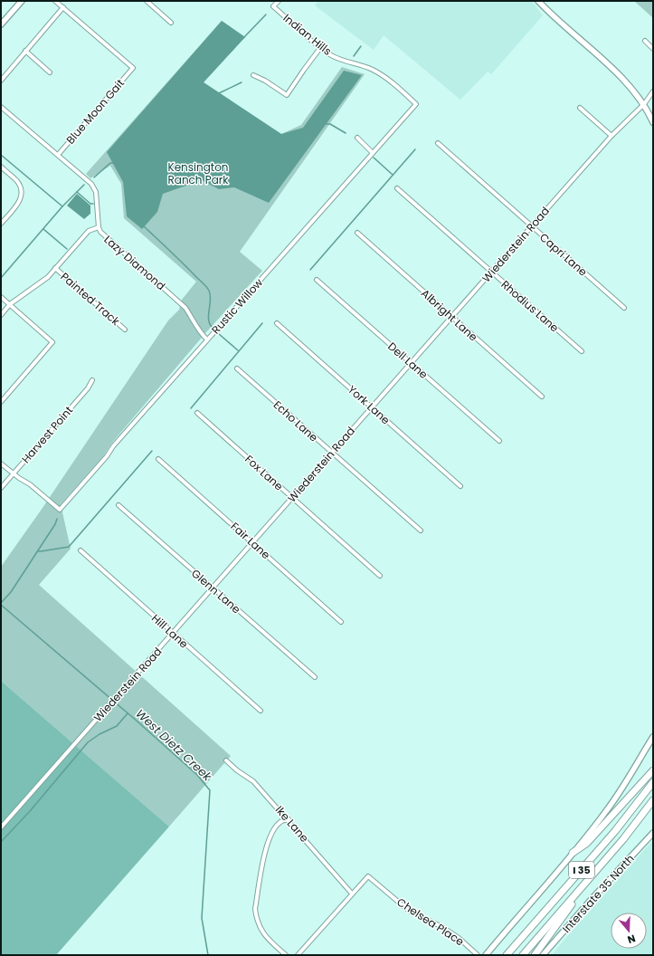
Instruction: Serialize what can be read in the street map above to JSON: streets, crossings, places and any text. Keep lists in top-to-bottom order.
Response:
{
  "streets": {
    "highway": ["I 35"],
    "main road": ["Interstate 35 North"],
    "street": [
      "Indian Hills",
      "Blue Moon Gait",
      "Wiederstein Road",
      "Capri Lane",
      "Lazy Diamond",
      "Painted Track",
      "Rustic Willow",
      "Rhodius Lane",
      "Albright Lane",
      "Dell Lane",
      "York Lane",
      "Echo Lane",
      "Harvest Point",
      "Fox Lane",
      "Fair Lane",
      "Glenn Lane",
      "Hill Lane",
      "Ike Lane",
      "Chelsea Place"
    ]
  },
  "crossings": [
    ["Indian Hills", "Rustic Willow"],
    ["Blue Moon Gait", "Lazy Diamond"],
    ["Wiederstein Road", "Capri Lane"],
    ["Wiederstein Road", "Rhodius Lane"],
    ["Wiederstein Road", "Albright Lane"],
    ["Wiederstein Road", "Dell Lane"],
    ["Wiederstein Road", "York Lane"],
    ["Wiederstein Road", "Echo Lane"],
    ["Wiederstein Road", "Fox Lane"],
    ["Wiederstein Road", "Fair Lane"],
    ["Wiederstein Road", "Glenn Lane"],
    ["Wiederstein Road", "Hill Lane"],
    ["Lazy Diamond", "Rustic Willow"],
    ["Rustic Willow", "Harvest Point"],
    ["Ike Lane", "Chelsea Place"]
  ],
  "water": ["West Dietz Creek"],
  "parks": ["Kensington Ranch Park"],
  "north": "bottom"
}
